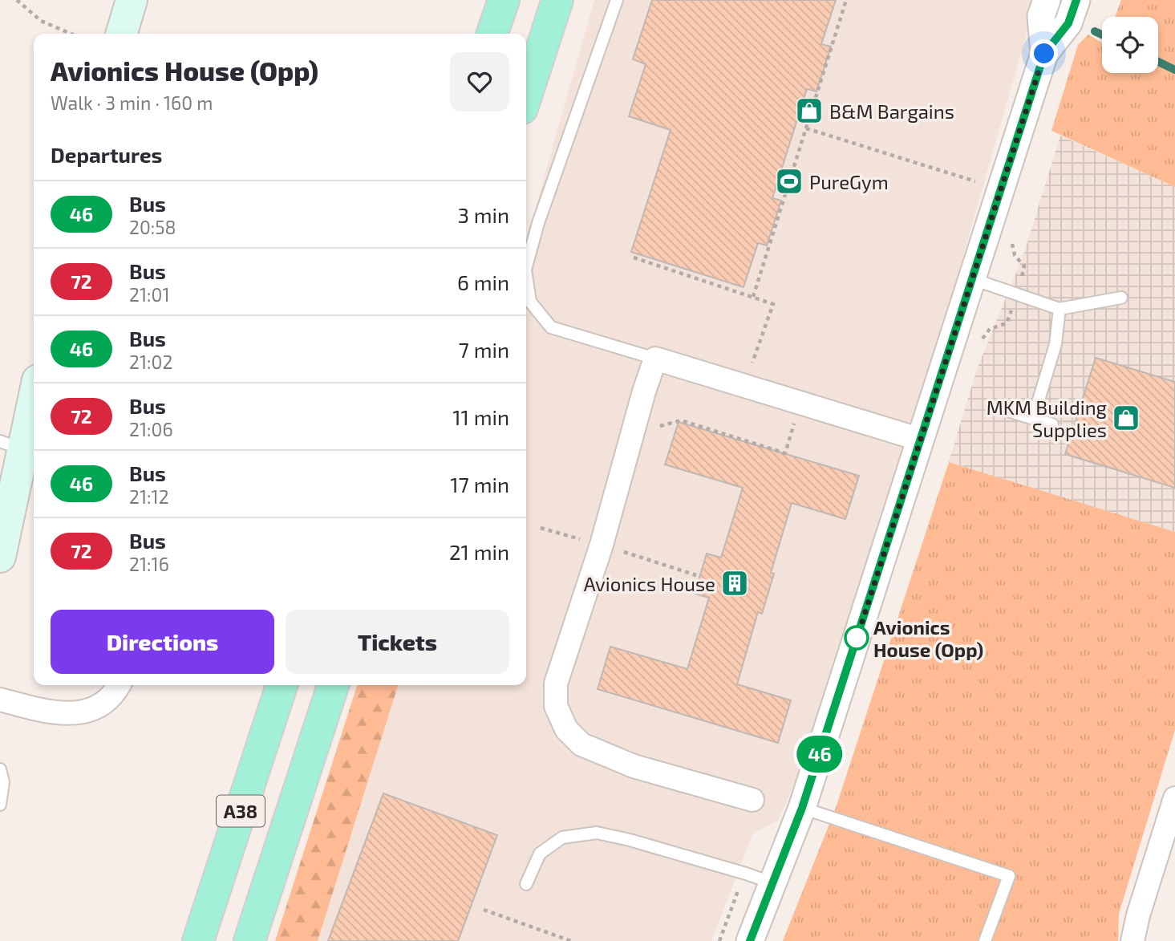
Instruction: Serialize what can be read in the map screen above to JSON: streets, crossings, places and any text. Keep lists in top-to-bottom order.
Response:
{
  "streets": {
    "highway": ["A38"]
  },
  "places": {
    "shop": ["B&M Bargains", "MKM Building Supplies"],
    "sports": ["PureGym"],
    "building": ["Avionics House"],
    "other": ["Avionics House (Opp)"]
  },
  "lines": ["bus line 46"],
  "page": {
    "on_map": "46",
    "heading": [
      ["Avionics House (Opp)", "Walk · 3 min · 160 m"],
      "Departures"
    ],
    "list": [
      {
        "mark": "46",
        "name": "Bus",
        "note": "20:58",
        "value": "3 min"
      },
      {
        "mark": "72",
        "name": "Bus",
        "note": "21:01",
        "value": "6 min"
      },
      {
        "mark": "46",
        "name": "Bus",
        "note": "21:02",
        "value": "7 min"
      },
      {
        "mark": "72",
        "name": "Bus",
        "note": "21:06",
        "value": "11 min"
      },
      {
        "mark": "46",
        "name": "Bus",
        "note": "21:12",
        "value": "17 min"
      },
      {
        "mark": "72",
        "name": "Bus",
        "note": "21:16",
        "value": "21 min"
      }
    ],
    "buttons": ["Directions", "Tickets"]
  }
}
